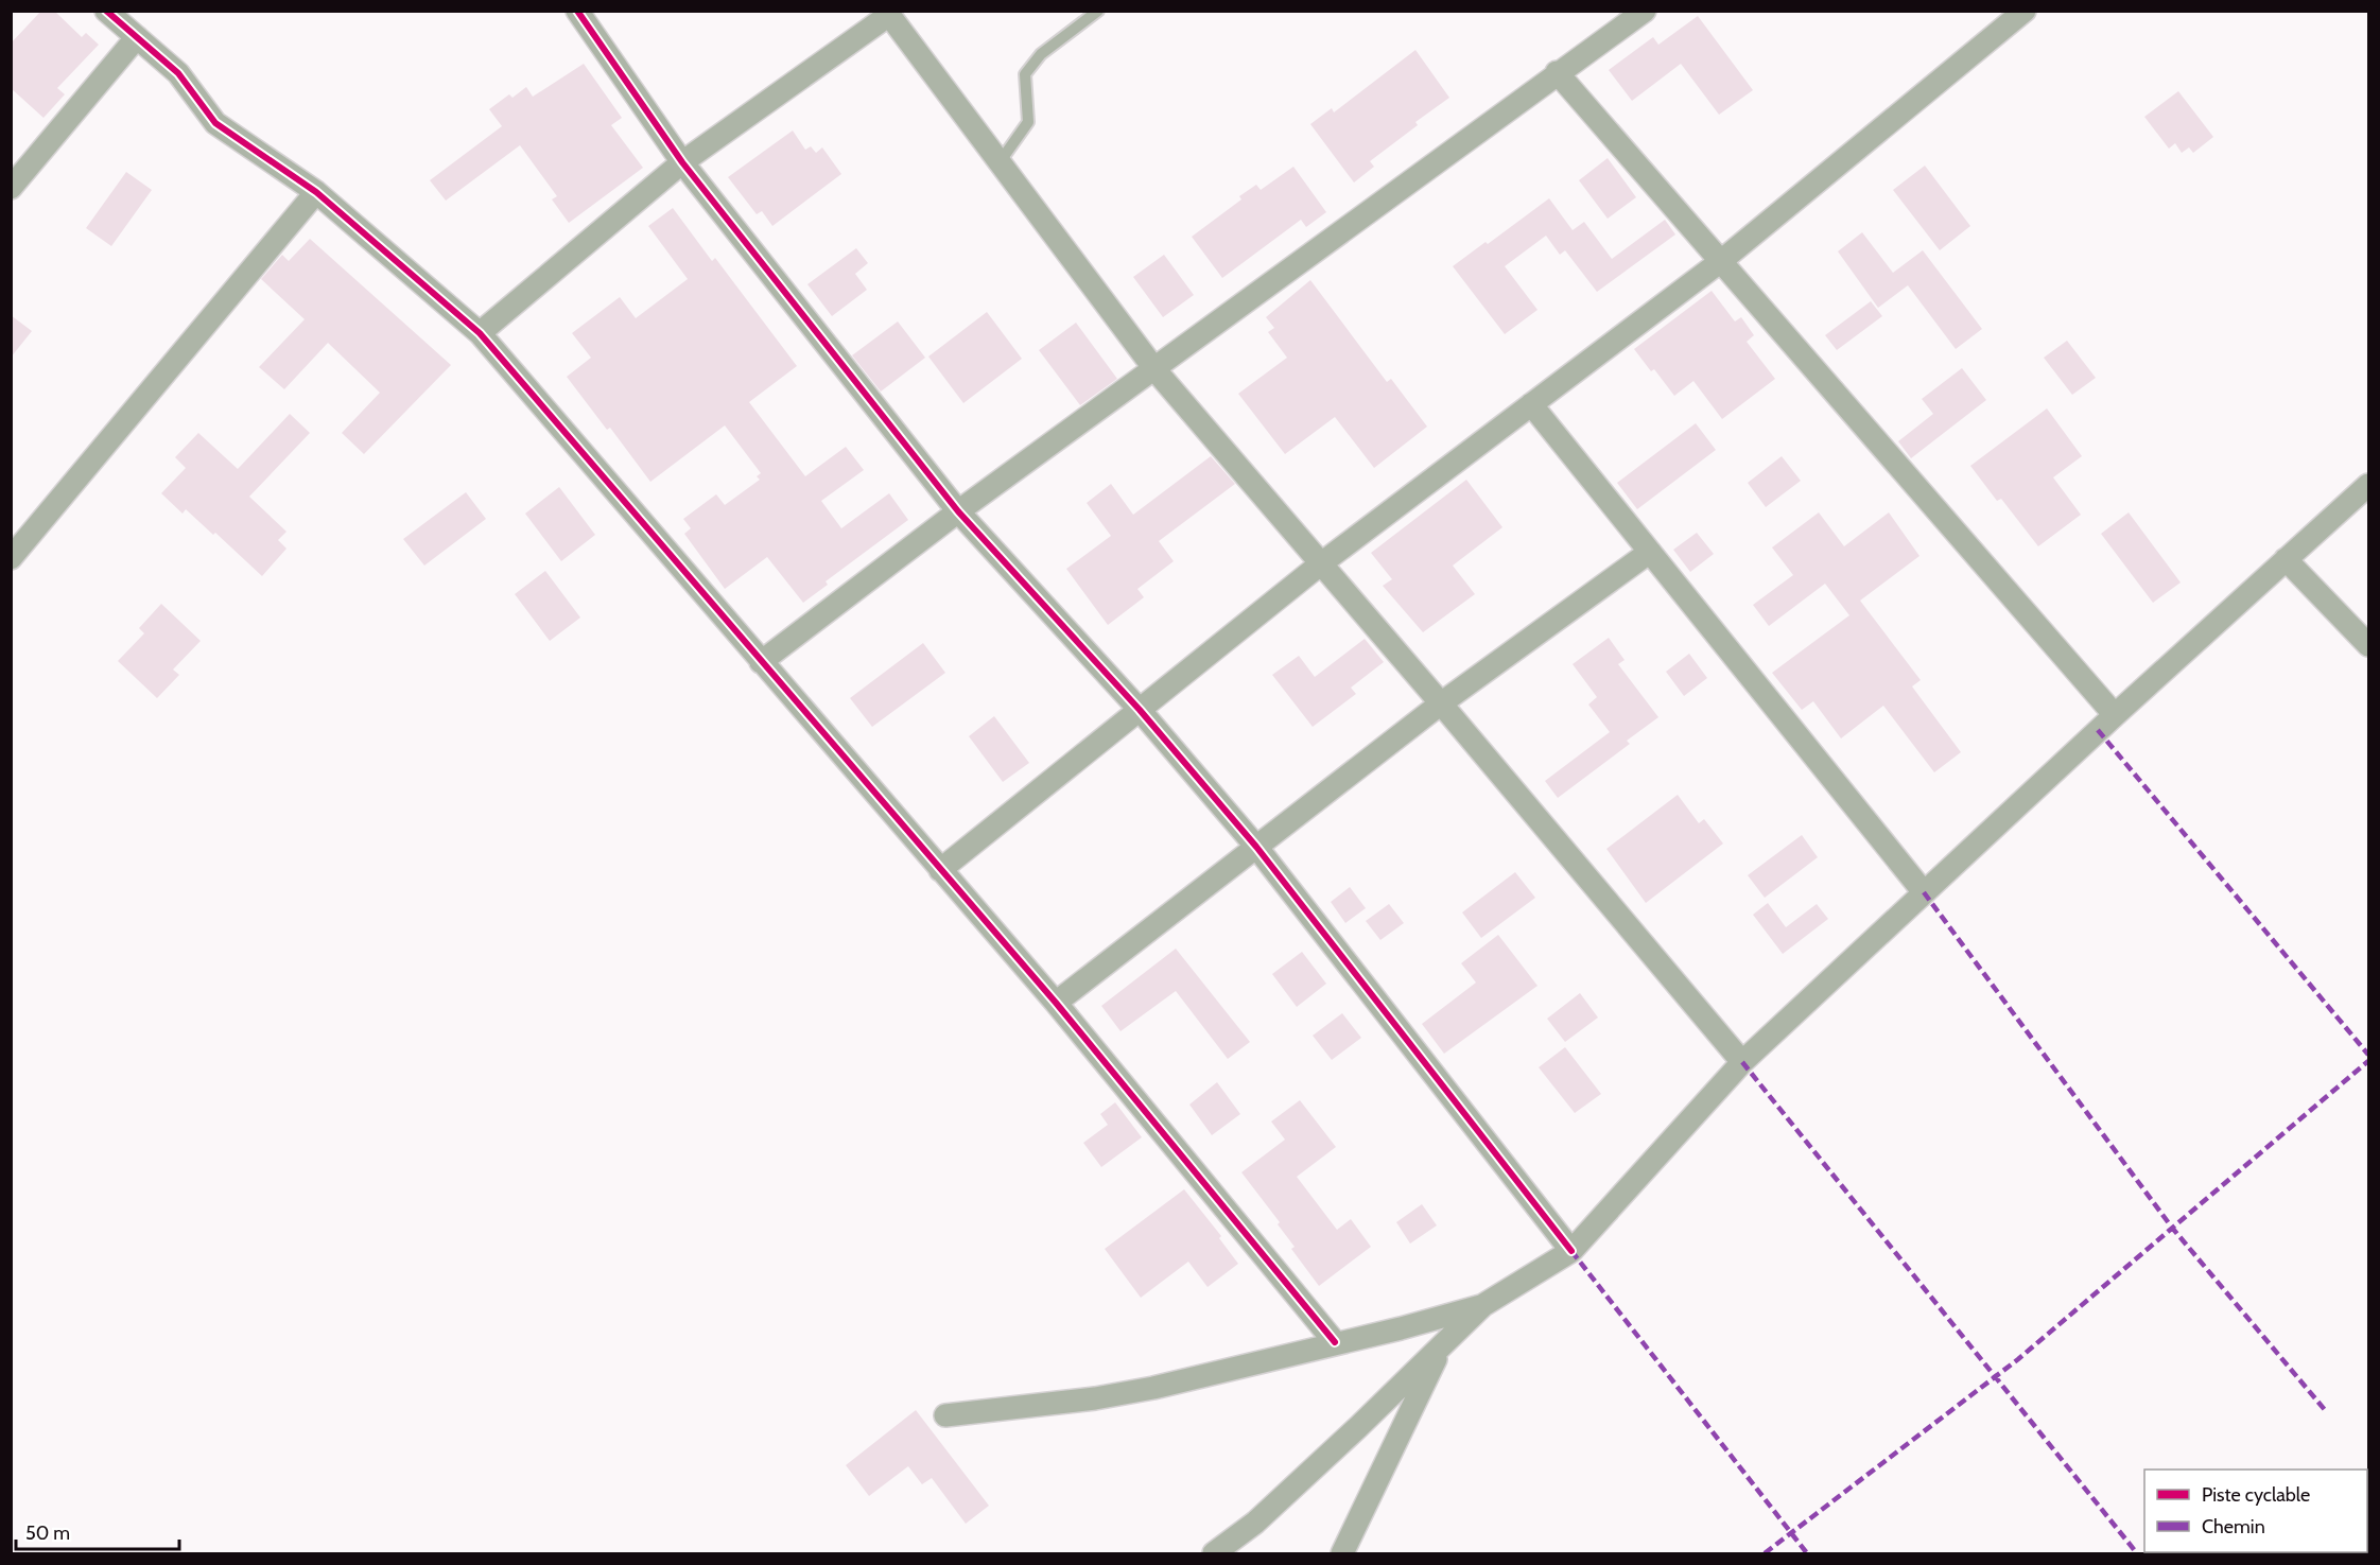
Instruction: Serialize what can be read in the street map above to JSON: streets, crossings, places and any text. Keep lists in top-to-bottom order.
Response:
{
  "legend": ["Piste cyclable", "Chemin"],
  "scale_bar": "50 m"
}
